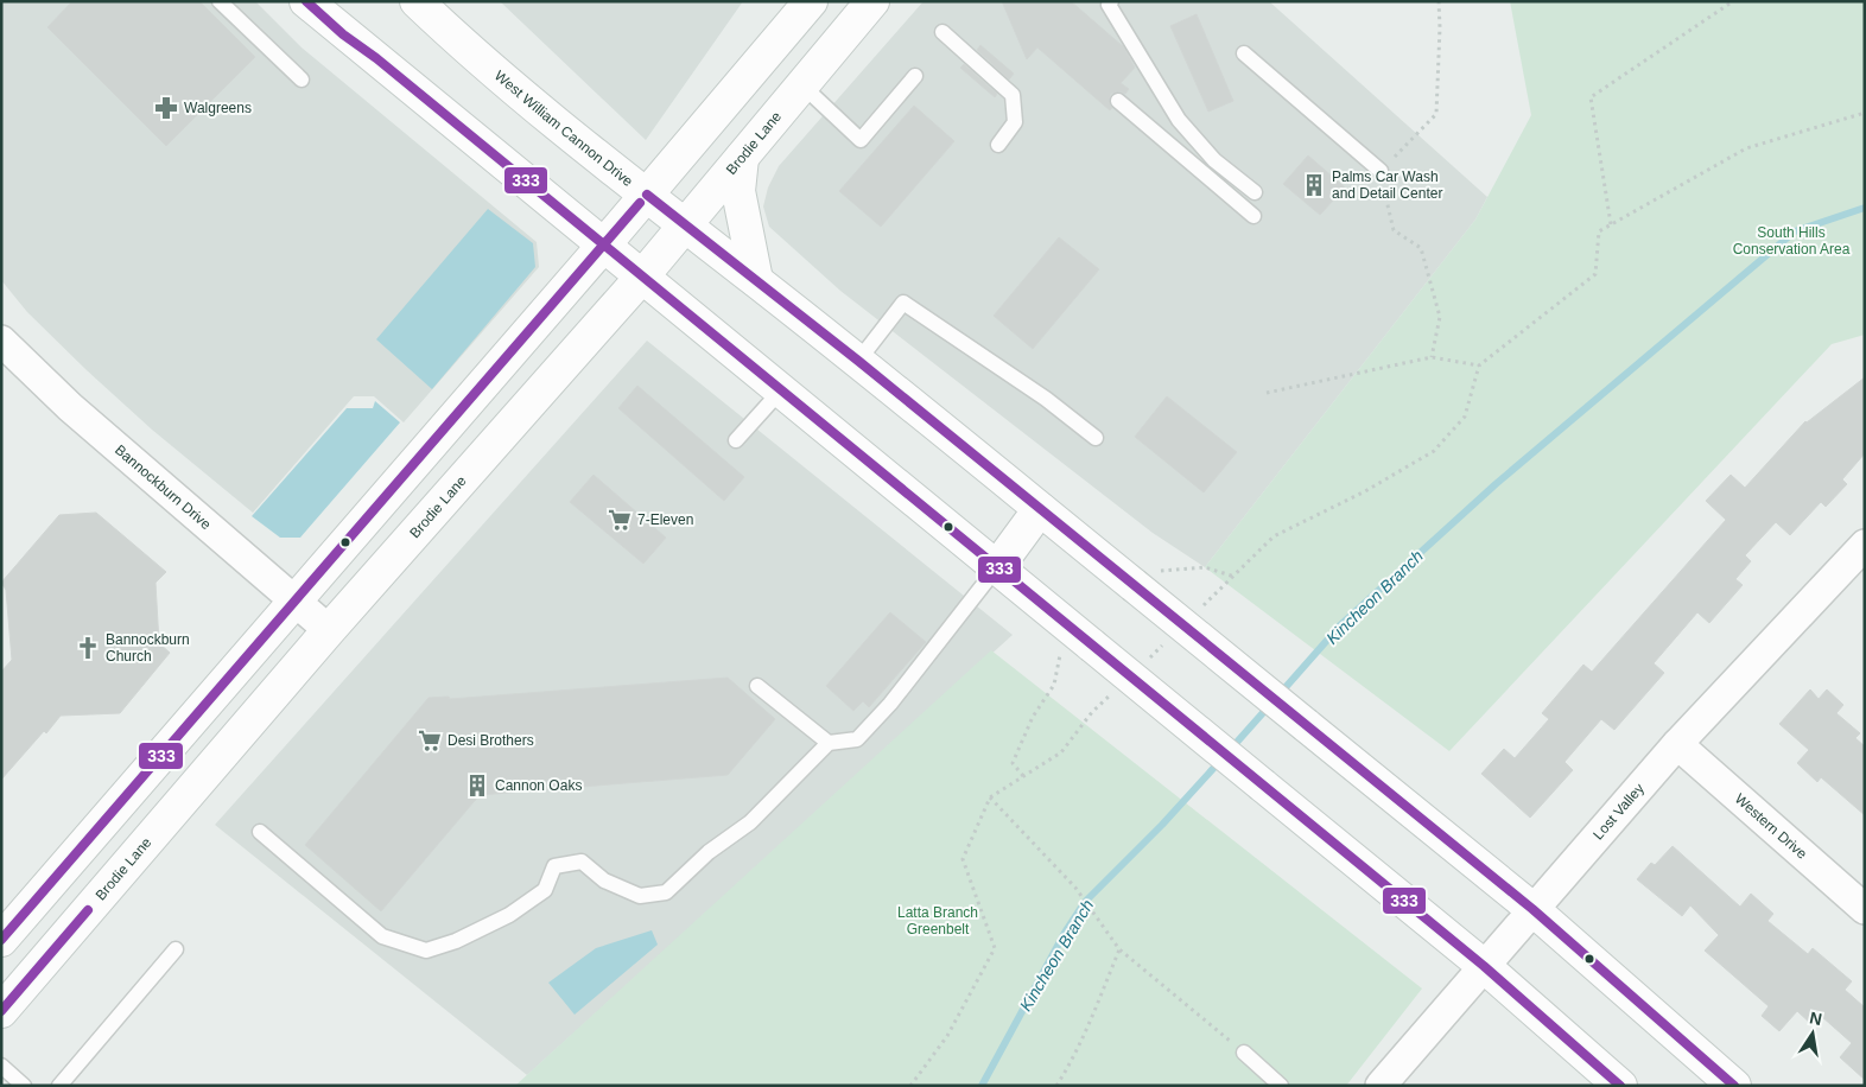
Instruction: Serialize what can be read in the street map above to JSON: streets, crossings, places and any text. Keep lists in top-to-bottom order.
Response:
{
  "streets": {
    "main road": ["West William Cannon Drive", "Brodie Lane"],
    "street": ["Bannockburn Drive", "Lost Valley", "Western Drive"]
  },
  "crossings": [
    ["West William Cannon Drive", "Brodie Lane"],
    ["West William Cannon Drive", "Lost Valley"],
    ["Brodie Lane", "Bannockburn Drive"],
    ["Lost Valley", "Western Drive"]
  ],
  "water": ["Kincheon Branch"],
  "parks": ["South Hills Conservation Area", "Latta Branch Greenbelt"],
  "places": {
    "pharmacy": ["Walgreens"],
    "building": ["Palms Car Wash and Detail Center", "Cannon Oaks"],
    "supermarket": ["7-Eleven", "Desi Brothers"],
    "church": ["Bannockburn Church"]
  },
  "lines": ["transit line 333"],
  "north": "top"
}
